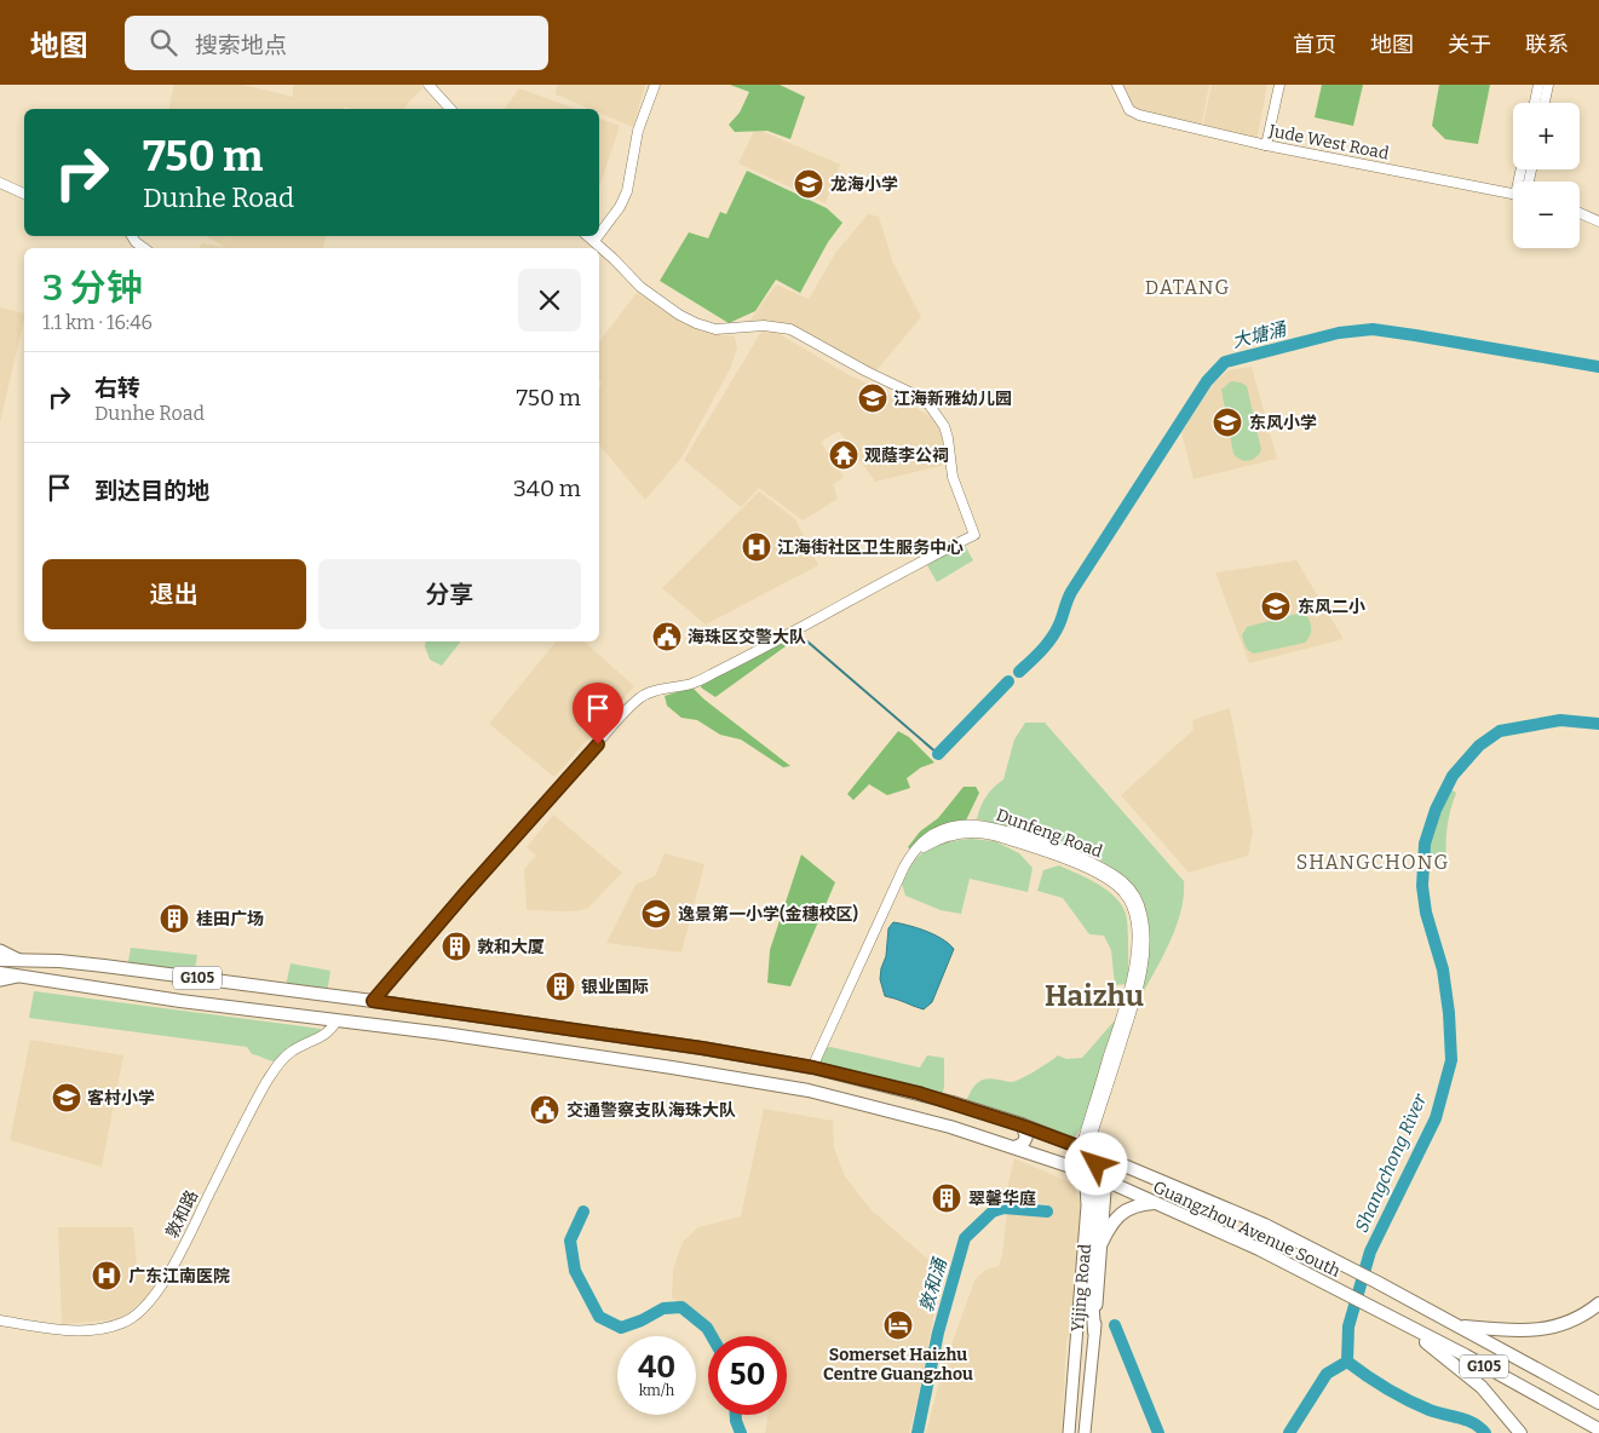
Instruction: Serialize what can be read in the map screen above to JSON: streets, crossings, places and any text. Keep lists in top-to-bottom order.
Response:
{
  "streets": {
    "highway": ["G105", "Guangzhou Avenue South"],
    "main road": ["Yijing Road"],
    "street": ["Jude West Road", "Dunfeng Road", "敦和路"]
  },
  "crossings": [
    ["Dunfeng Road", "Guangzhou Avenue South"],
    ["敦和路", "Guangzhou Avenue South"],
    ["Guangzhou Avenue South", "Yijing Road"]
  ],
  "districts": ["DATANG", "SHANGCHONG", "Haizhu"],
  "water": ["大塘涌", "Shangchong River", "敦和涌"],
  "places": {
    "school or university": [
      "龙海小学",
      "江海新雅幼儿园",
      "东风小学",
      "东风二小",
      "逸景第一小学(金穗校区)",
      "客村小学"
    ],
    "temple": ["观蔭李公祠"],
    "hospital": ["江海街社区卫生服务中心", "广东江南医院"],
    "public building": ["海珠区交警大队", "交通警察支队海珠大队"],
    "building": [
      "桂田广场",
      "敦和大厦",
      "银业国际",
      "翠馨华庭"
    ],
    "hotel": ["Somerset Haizhu Centre Guangzhou"]
  },
  "page": {
    "header": "地图",
    "search": "搜索地点",
    "nav": [
      "首页",
      "地图",
      "关于",
      "联系"
    ],
    "map_buttons": ["+", "−"],
    "turn": ["750 m", "Dunhe Road"],
    "heading": ["3 分钟", "1.1 km · 16:46"],
    "list": [
      {
        "name": "右转",
        "note": "Dunhe Road",
        "value": "750 m"
      },
      {
        "name": "到达目的地",
        "value": "340 m"
      }
    ],
    "buttons": ["退出", "分享"],
    "speed": "40 km/h",
    "limit": "50"
  }
}
